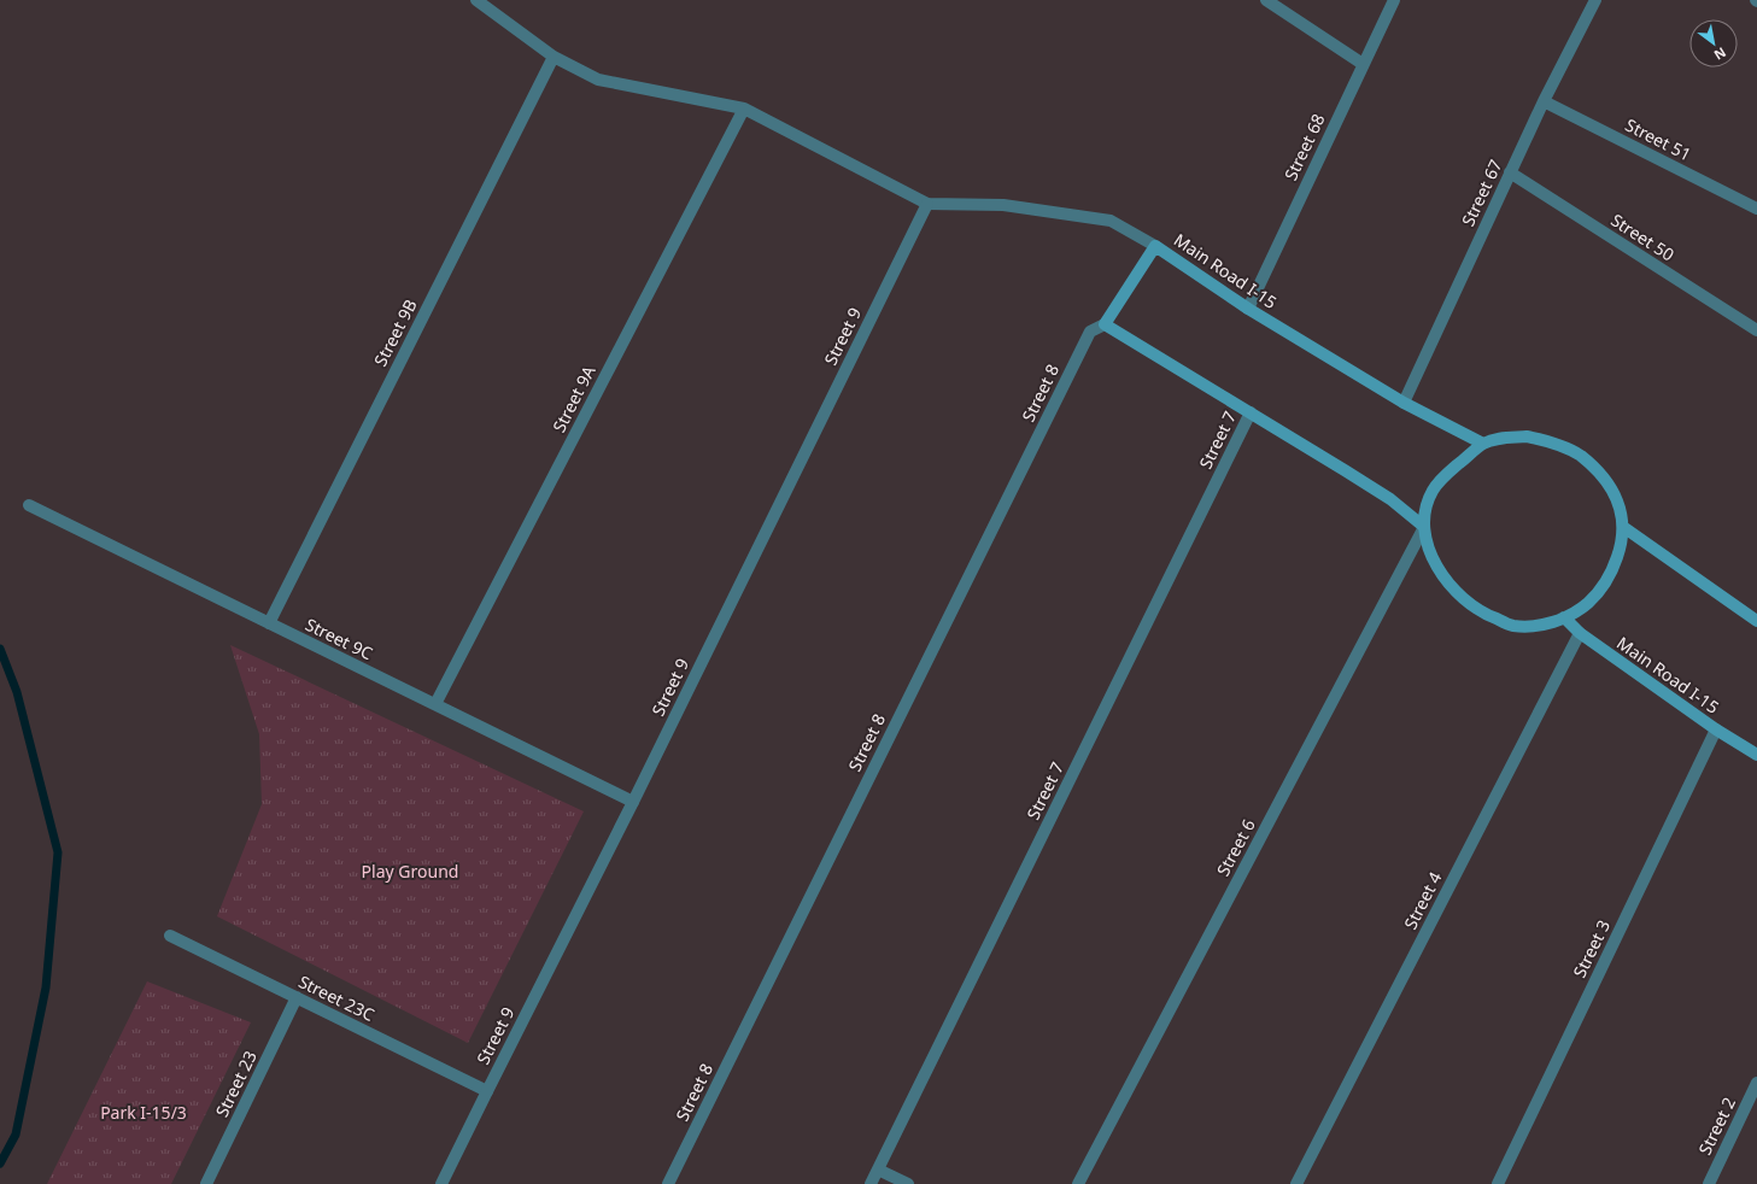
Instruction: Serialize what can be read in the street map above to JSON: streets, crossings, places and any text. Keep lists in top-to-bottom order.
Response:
{
  "streets": {
    "main road": ["Main Road I-15"],
    "street": [
      "Street 51",
      "Street 68",
      "Street 67",
      "Street 50",
      "Street 9B",
      "Street 9",
      "Street 8",
      "Street 9A",
      "Street 7",
      "Street 9C",
      "Street 6",
      "Street 4",
      "Street 3",
      "Street 23C",
      "Street 23",
      "Street 2"
    ]
  },
  "crossings": [
    ["Street 51", "Street 67"],
    ["Street 68", "Main Road I-15"],
    ["Street 67", "Street 50"],
    ["Street 67", "Main Road I-15"],
    ["Main Road I-15", "Street 8"],
    ["Main Road I-15", "Street 4"],
    ["Main Road I-15", "Street 3"],
    ["Street 9B", "Street 9C"],
    ["Street 9", "Street 9C"],
    ["Street 9", "Street 23C"],
    ["Street 9A", "Street 9C"],
    ["Street 23C", "Street 23"]
  ],
  "parks": ["Play Ground", "Park I-15/3"],
  "north": "bottom right"
}
